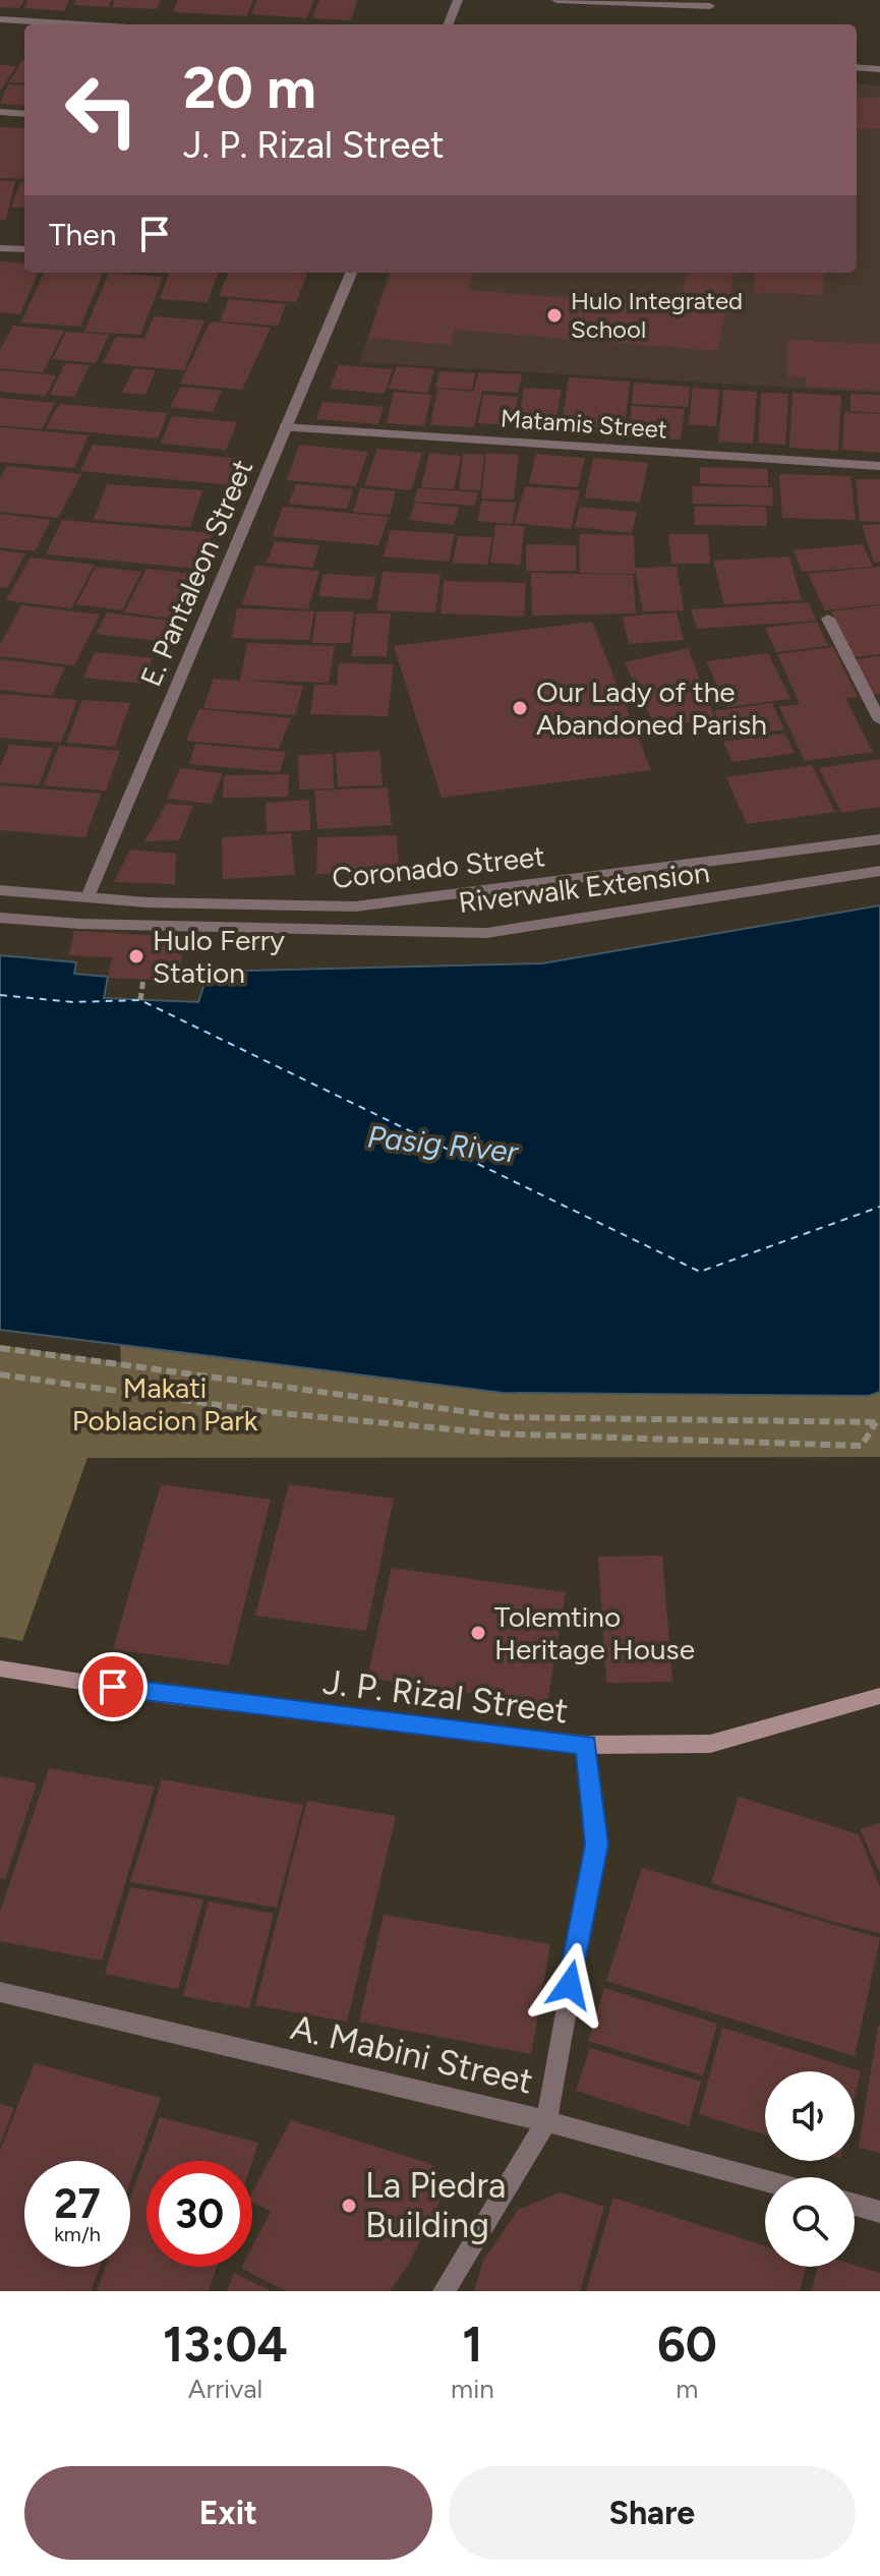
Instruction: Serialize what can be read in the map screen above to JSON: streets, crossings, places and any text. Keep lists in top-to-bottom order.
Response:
{
  "streets": {
    "main road": ["J. P. Rizal Street"],
    "street": [
      "Matamis Street",
      "E. Pantaleon Street",
      "Coronado Street",
      "Riverwalk Extension",
      "A. Mabini Street"
    ]
  },
  "crossings": [
    ["Matamis Street", "E. Pantaleon Street"],
    ["E. Pantaleon Street", "Coronado Street"]
  ],
  "water": ["Pasig River"],
  "parks": ["Makati Poblacion Park"],
  "places": [
    "Hulo Integrated School",
    "Our Lady of the Abandoned Parish",
    "Hulo Ferry Station",
    "Tolemtino Heritage House",
    "La Piedra Building"
  ],
  "page": {
    "turn": ["20 m", "J. P. Rizal Street"],
    "then": "Then",
    "speed": "27 km/h",
    "limit": "30",
    "eta": [
      "13:04",
      "Arrival",
      "1",
      "min",
      "60",
      "m"
    ],
    "buttons": ["Exit", "Share"]
  }
}
